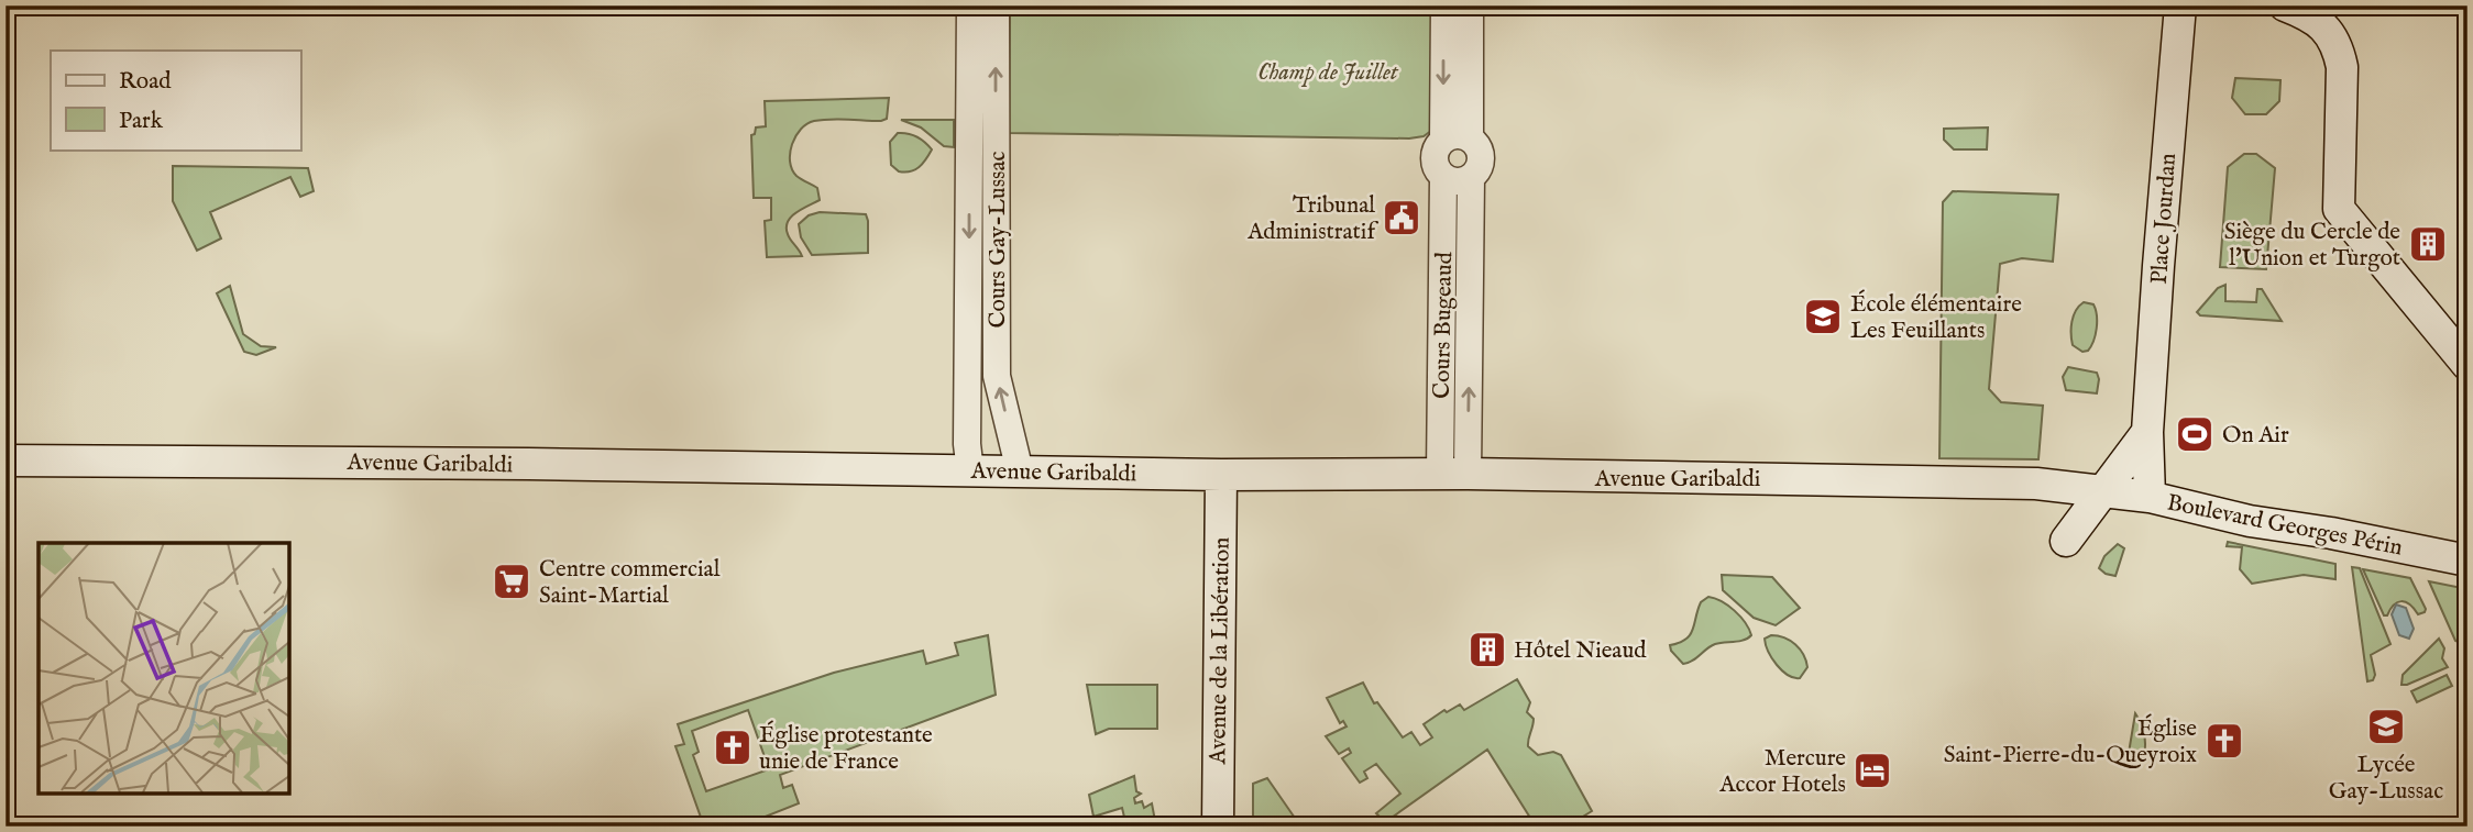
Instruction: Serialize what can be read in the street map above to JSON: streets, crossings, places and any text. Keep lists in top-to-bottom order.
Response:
{
  "streets": {
    "main road": [
      "Place Jourdan",
      "Avenue Garibaldi",
      "Boulevard Georges Périn",
      "Avenue de la Libération"
    ],
    "street": ["Cours Gay-Lussac", "Cours Bugeaud"]
  },
  "crossings": [
    ["Place Jourdan", "Boulevard Georges Périn"],
    ["Cours Gay-Lussac", "Avenue Garibaldi"],
    ["Cours Bugeaud", "Avenue Garibaldi"],
    ["Avenue Garibaldi", "Boulevard Georges Périn"],
    ["Avenue Garibaldi", "Avenue de la Libération"]
  ],
  "parks": ["Champ de Juillet"],
  "places": {
    "public building": ["Tribunal Administratif"],
    "building": ["Siège du Cercle de l'Union et Turgot", "Hôtel Nieaud"],
    "school or university": ["École élémentaire Les Feuillants", "Lycée Gay-Lussac"],
    "sports": ["On Air"],
    "supermarket": ["Centre commercial Saint-Martial"],
    "church": ["Église Saint-Pierre-du-Queyroix", "Église protestante unie de France"],
    "hotel": ["Mercure Accor Hotels"]
  },
  "legend": ["Road", "Park"]
}
